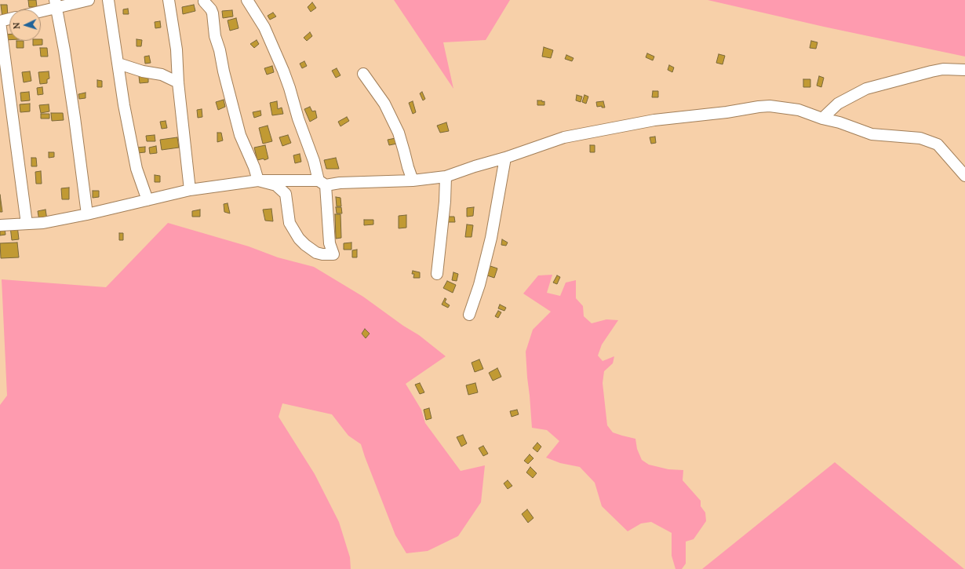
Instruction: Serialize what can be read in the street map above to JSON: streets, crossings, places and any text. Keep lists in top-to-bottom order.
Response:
{
  "north": "left"
}
